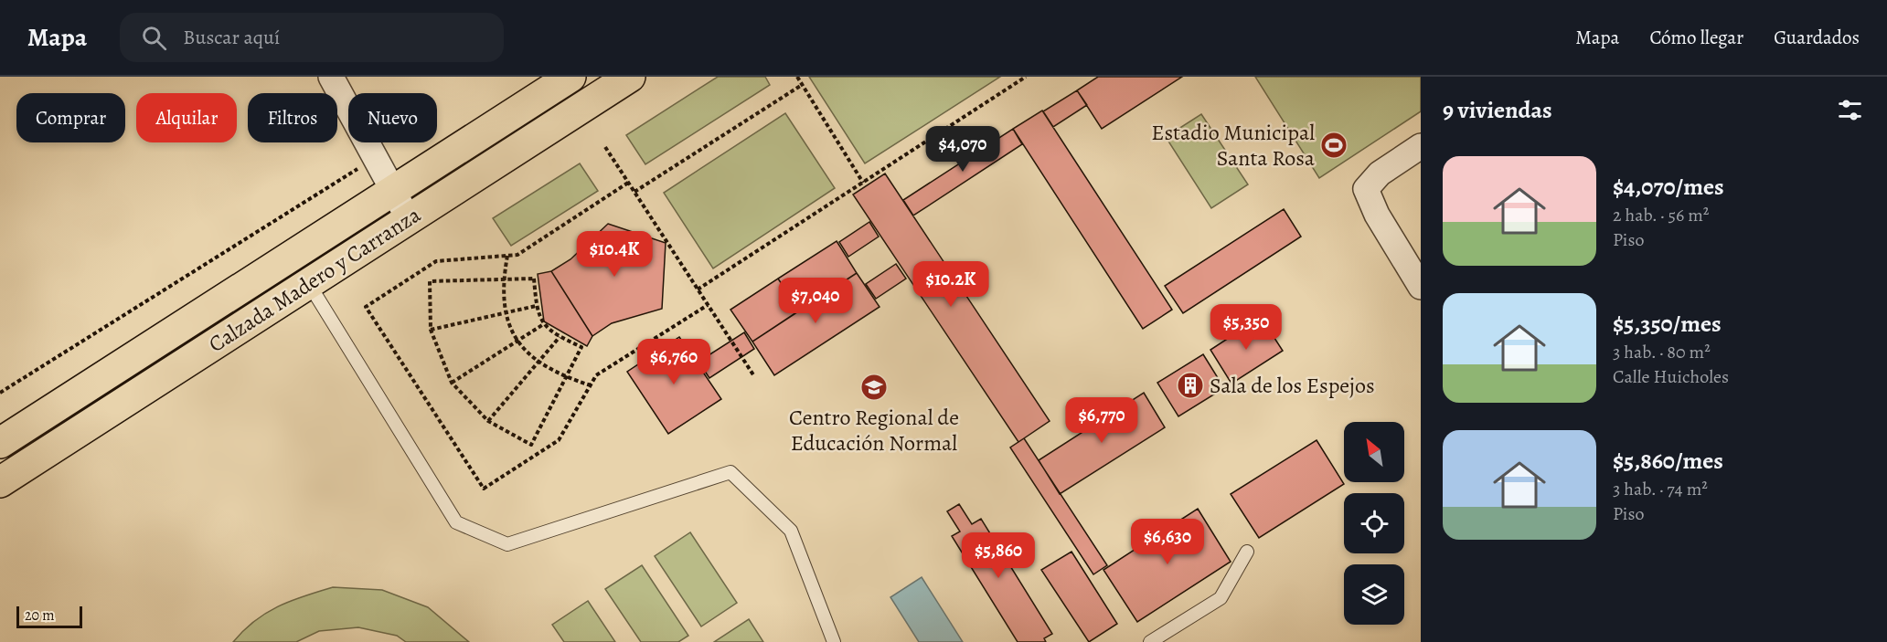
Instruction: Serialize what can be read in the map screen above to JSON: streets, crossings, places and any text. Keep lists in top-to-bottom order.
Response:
{
  "streets": {
    "main road": ["Calzada Madero y Carranza"]
  },
  "places": {
    "sports": ["Estadio Municipal Santa Rosa"],
    "building": ["Sala de los Espejos"],
    "school or university": ["Centro Regional de Educación Normal"]
  },
  "scale_bar": "20 m",
  "north": "top left",
  "page": {
    "header": "Mapa",
    "search": "Buscar aquí",
    "nav": ["Mapa", "Cómo llegar", "Guardados"],
    "heading": "9 viviendas",
    "chip": [
      "Comprar",
      "Alquilar",
      "Filtros",
      "Nuevo"
    ],
    "price": [
      "$4,070",
      "$10.4K",
      "$10.2K",
      "$7,040",
      "$5,350",
      "$6,760",
      "$6,770",
      "$6,630",
      "$5,860"
    ],
    "list": [
      {
        "name": "$4,070/mes",
        "note": "2 hab. · 56 m² · Piso"
      },
      {
        "name": "$5,350/mes",
        "note": "3 hab. · 80 m² · Calle Huicholes"
      },
      {
        "name": "$5,860/mes",
        "note": "3 hab. · 74 m² · Piso"
      }
    ],
    "scale": "20 m"
  }
}
